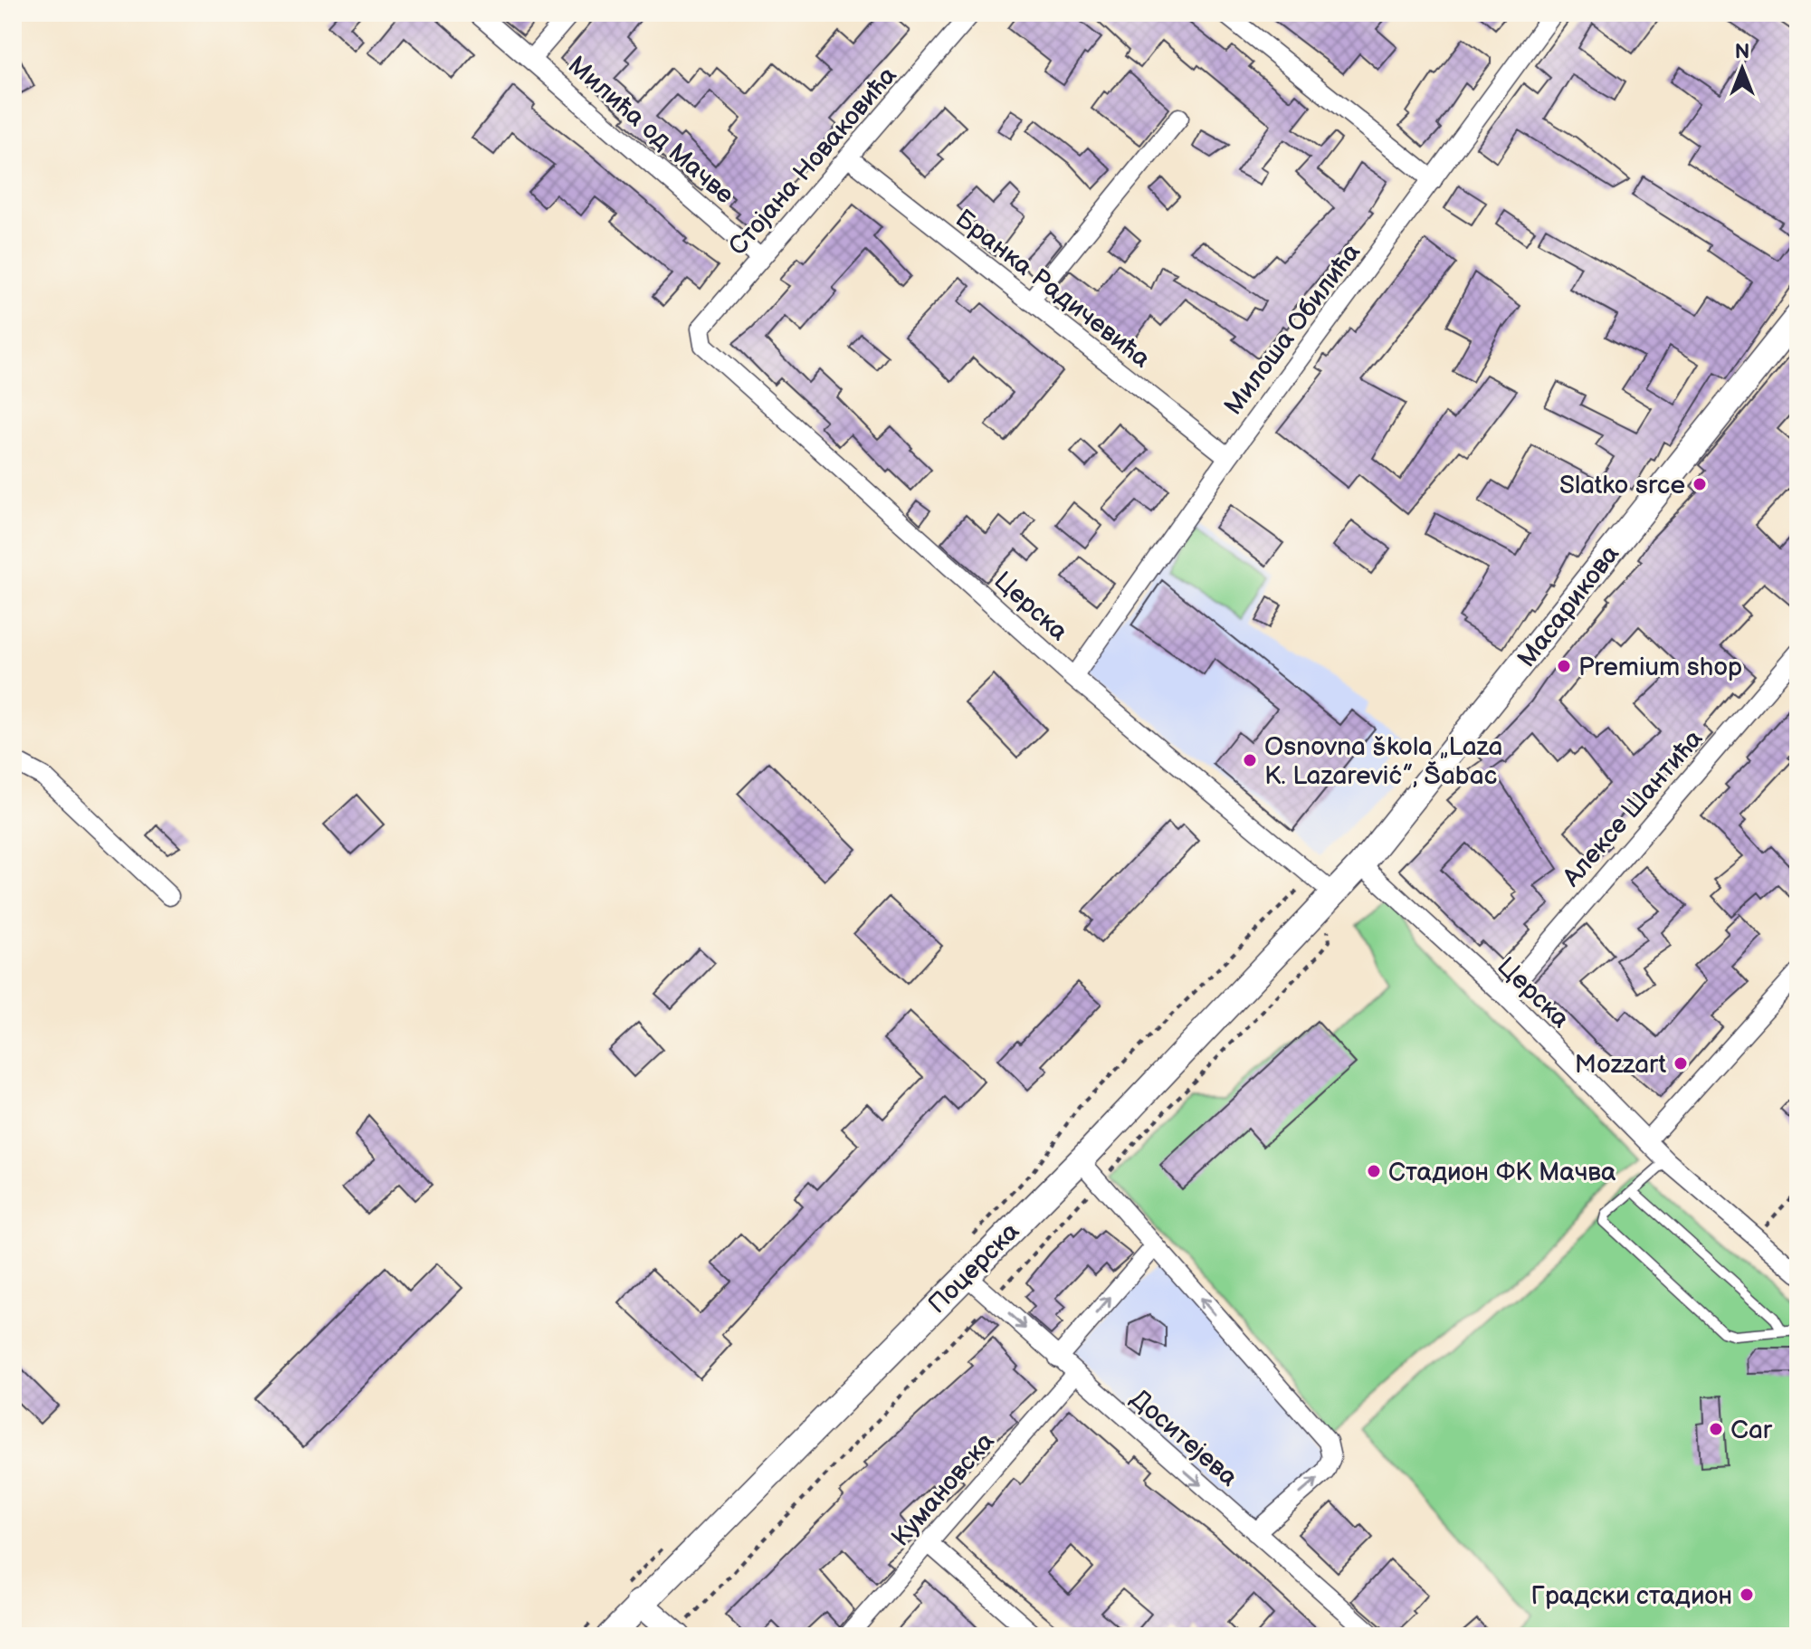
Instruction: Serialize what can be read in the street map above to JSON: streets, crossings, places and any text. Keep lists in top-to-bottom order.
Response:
{
  "streets": {
    "main road": ["Масарикова", "Поцерска"],
    "street": [
      "Милића од Мачве",
      "Стојана Новаковића",
      "Бранка Радичевића",
      "Милоша Обилића",
      "Церска",
      "Алексе Шантића",
      "Доситејева",
      "Кумановска"
    ]
  },
  "crossings": [
    ["Милића од Мачве", "Стојана Новаковића"],
    ["Стојана Новаковића", "Бранка Радичевића"],
    ["Стојана Новаковића", "Церска"],
    ["Бранка Радичевића", "Милоша Обилића"],
    ["Милоша Обилића", "Церска"],
    ["Церска", "Масарикова"],
    ["Церска", "Алексе Шантића"],
    ["Церска", "Поцерска"],
    ["Масарикова", "Поцерска"],
    ["Поцерска", "Доситејева"],
    ["Доситејева", "Кумановска"]
  ],
  "one_way": ["Доситејева"],
  "places": [
    "Slatko srce",
    "Premium shop",
    "Osnovna škola „Laza K. Lazarević”, Šabac",
    "Mozzart",
    "Стадион ФК Мачва",
    "Car",
    "Градски стадион"
  ],
  "north": "top"
}
